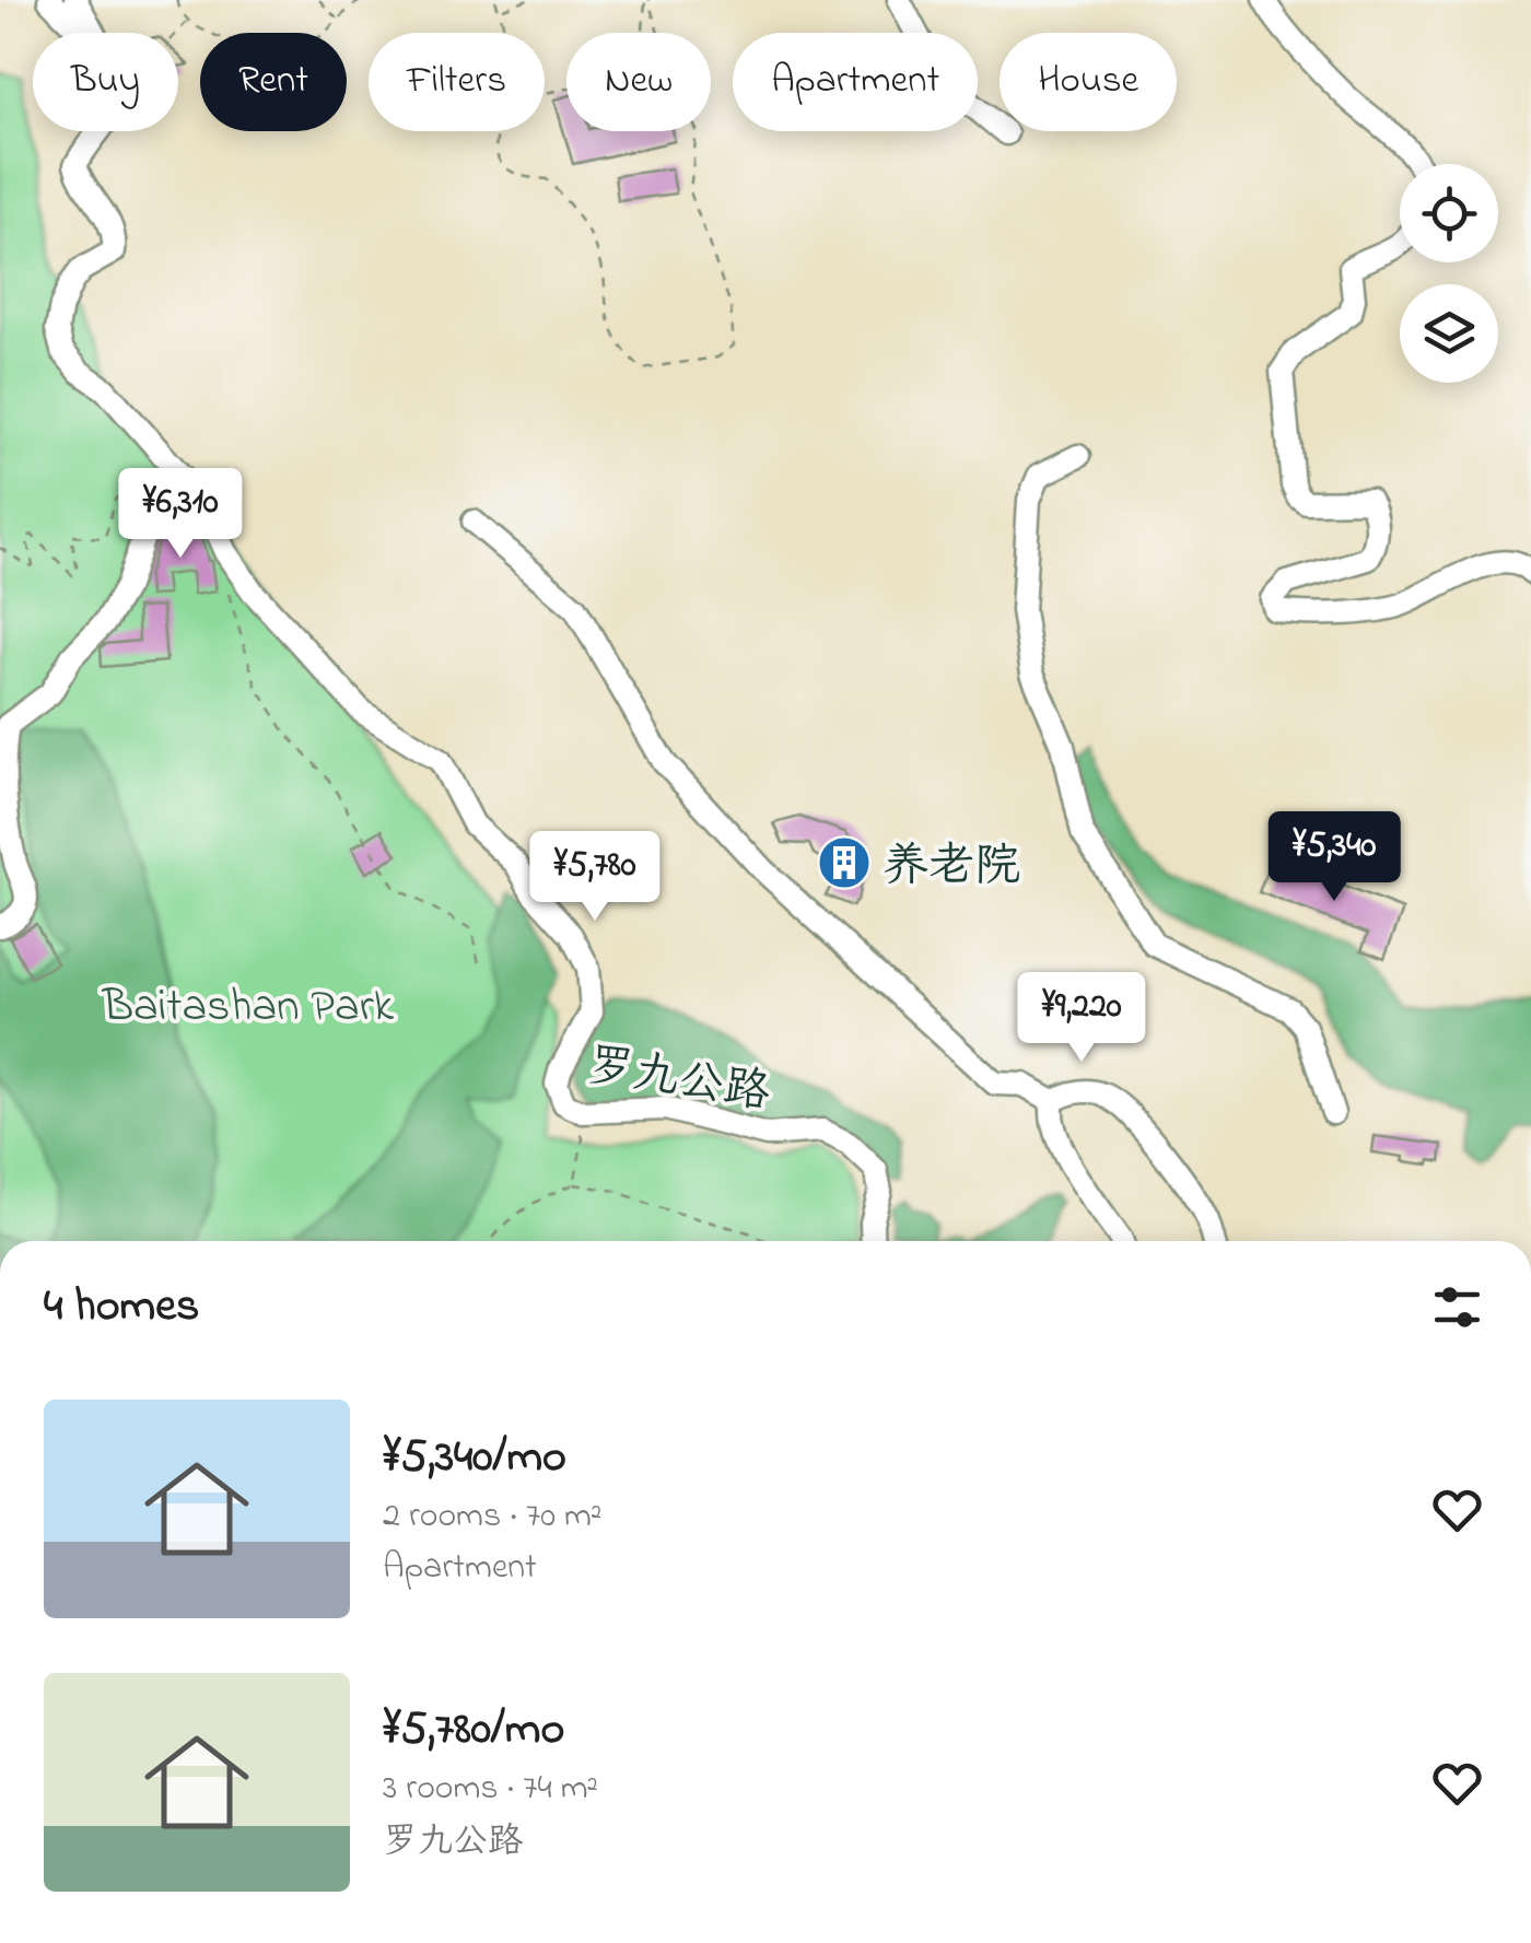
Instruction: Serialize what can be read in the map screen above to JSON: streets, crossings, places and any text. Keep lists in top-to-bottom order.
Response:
{
  "streets": {
    "street": ["罗九公路"]
  },
  "parks": ["Baitashan Park"],
  "places": {
    "building": ["养老院"]
  },
  "page": {
    "chip": [
      "Buy",
      "Rent",
      "Filters",
      "New",
      "Apartment",
      "House"
    ],
    "price": [
      "¥6,310",
      "¥5,340",
      "¥5,780",
      "¥9,220"
    ],
    "heading": "4 homes",
    "list": [
      {
        "name": "¥5,340/mo",
        "note": "2 rooms · 70 m² · Apartment"
      },
      {
        "name": "¥5,780/mo",
        "note": "3 rooms · 74 m² · 罗九公路"
      }
    ]
  }
}
